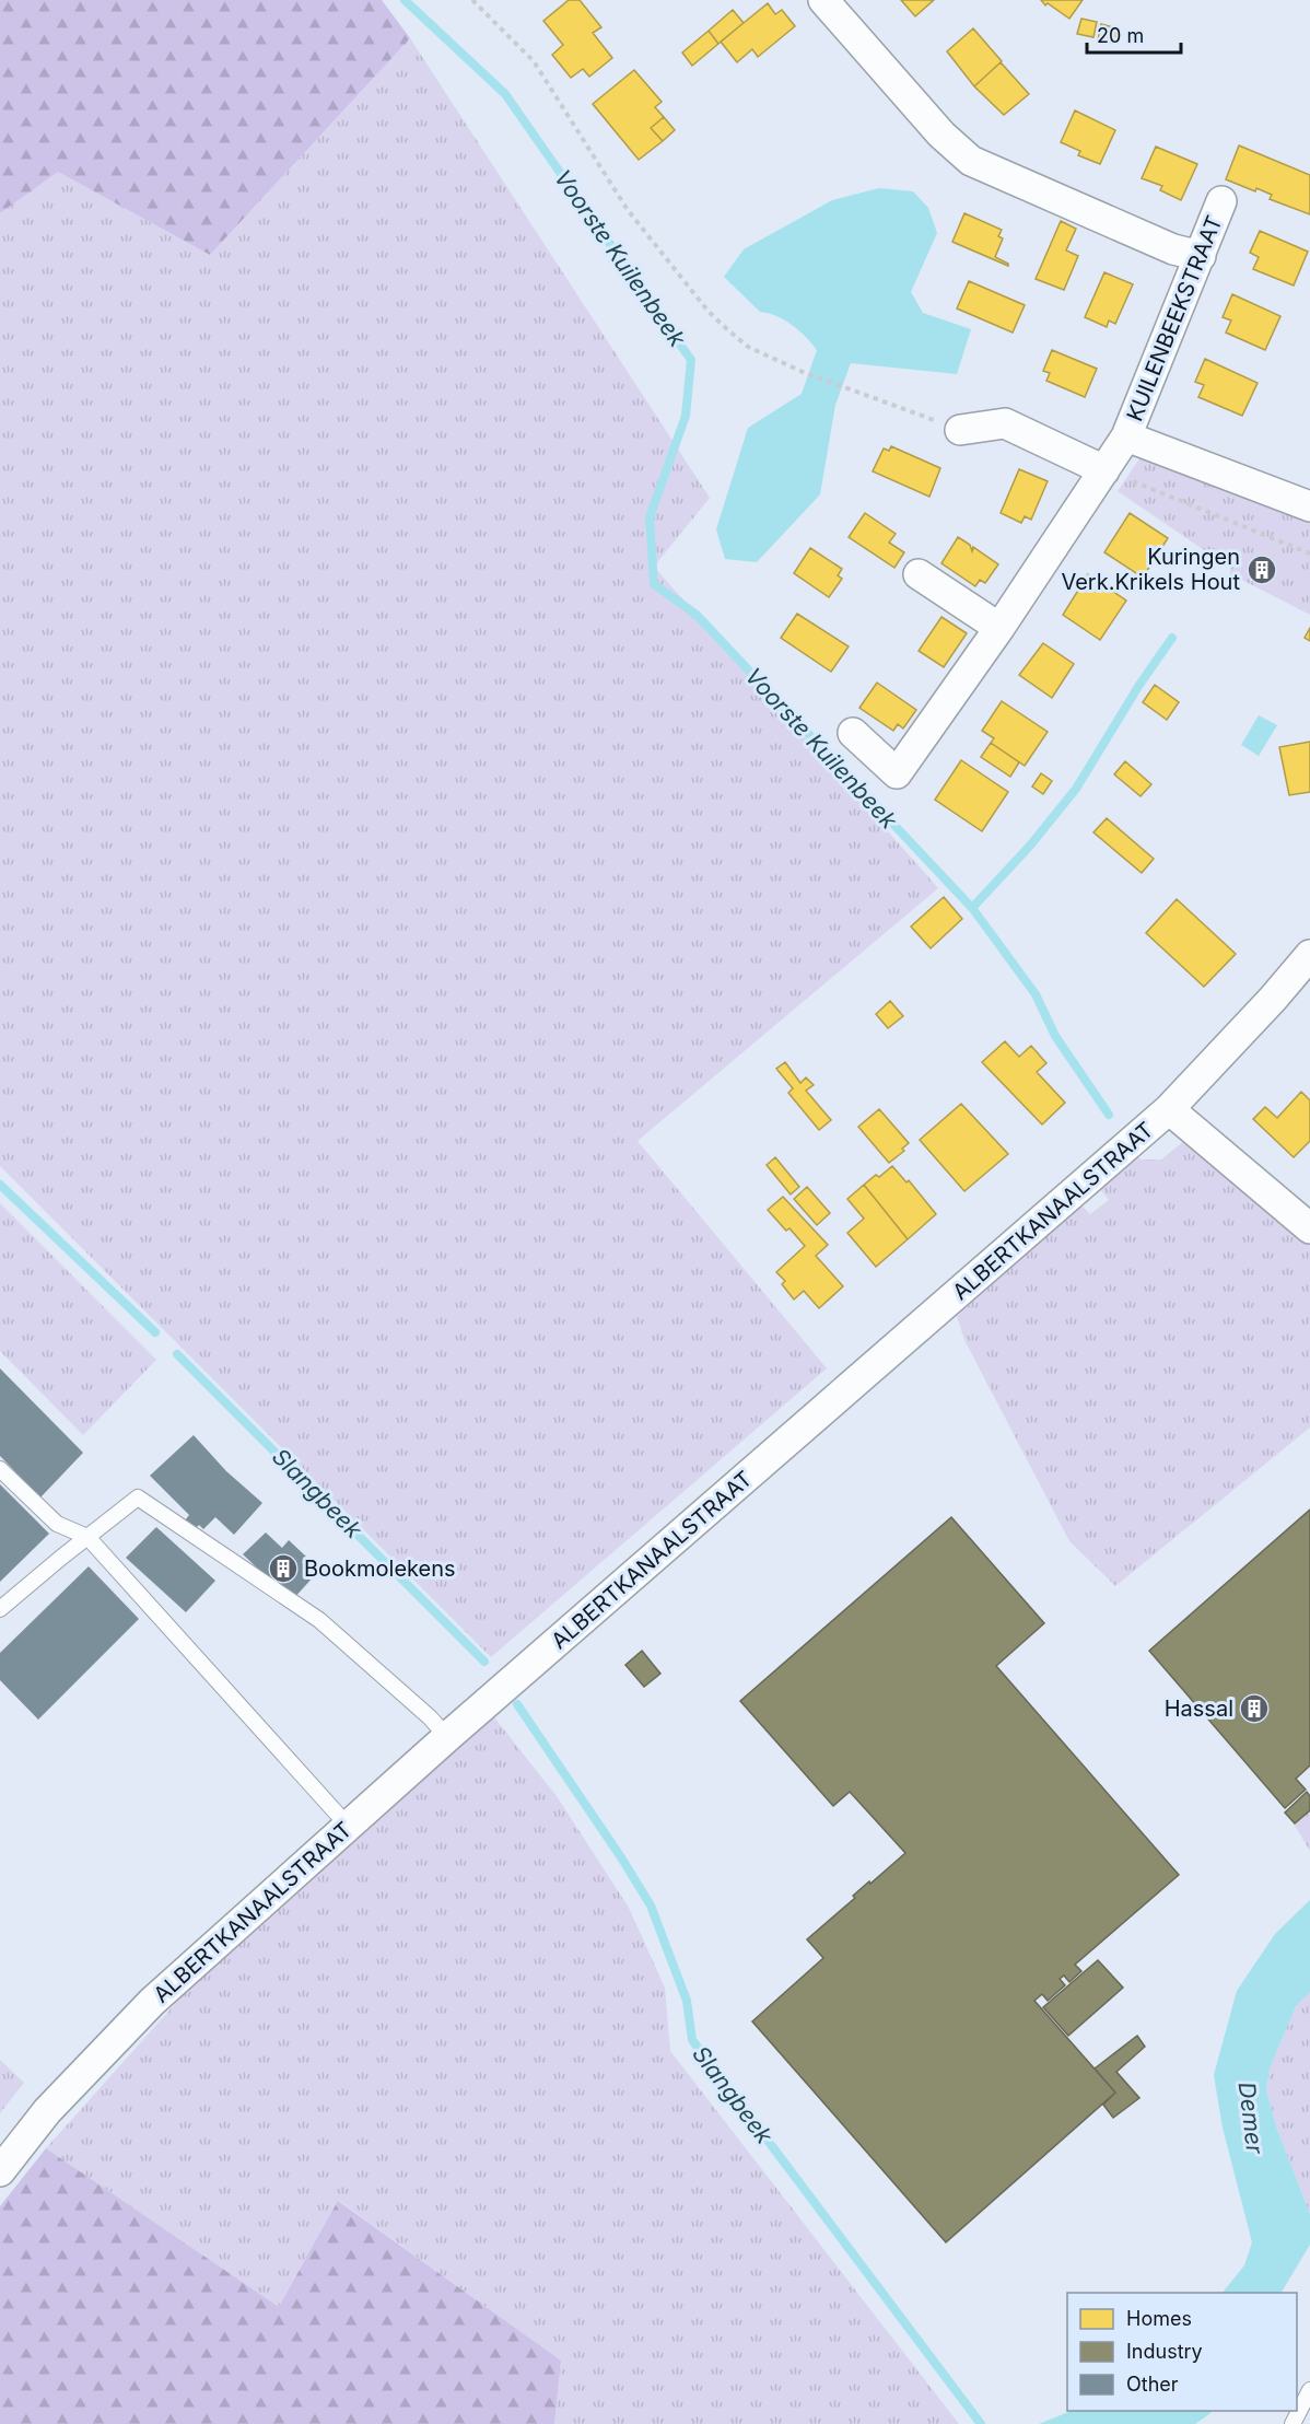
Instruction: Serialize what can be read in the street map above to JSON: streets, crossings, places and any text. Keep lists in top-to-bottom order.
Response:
{
  "streets": {
    "street": ["KUILENBEEKSTRAAT", "ALBERTKANAALSTRAAT"]
  },
  "water": ["Voorste Kuilenbeek", "Slangbeek", "Demer"],
  "places": {
    "building": ["Kuringen Verk.Krikels Hout", "Bookmolekens", "Hassal"]
  },
  "legend": ["Homes", "Industry", "Other"],
  "scale_bar": "20 m"
}
